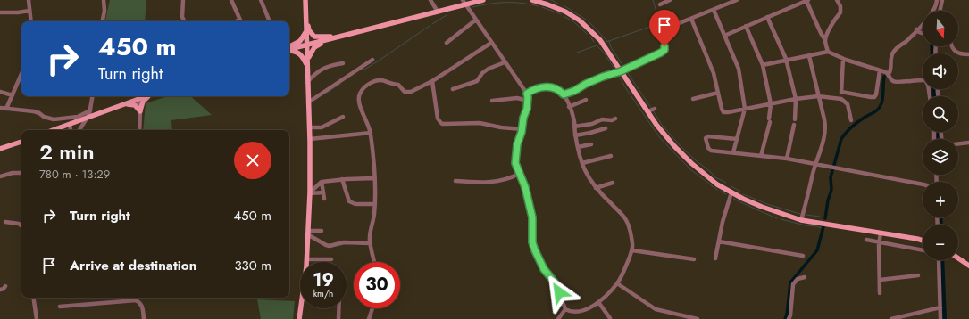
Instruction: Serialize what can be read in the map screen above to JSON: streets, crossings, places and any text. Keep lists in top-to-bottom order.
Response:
{
  "north": "bottom",
  "page": {
    "map_buttons": ["+", "−"],
    "turn": ["450 m", "Turn right"],
    "heading": ["2 min", "780 m · 13:29"],
    "list": [
      {
        "name": "Turn right",
        "value": "450 m"
      },
      {
        "name": "Arrive at destination",
        "value": "330 m"
      }
    ],
    "speed": "19 km/h",
    "limit": "30"
  }
}
